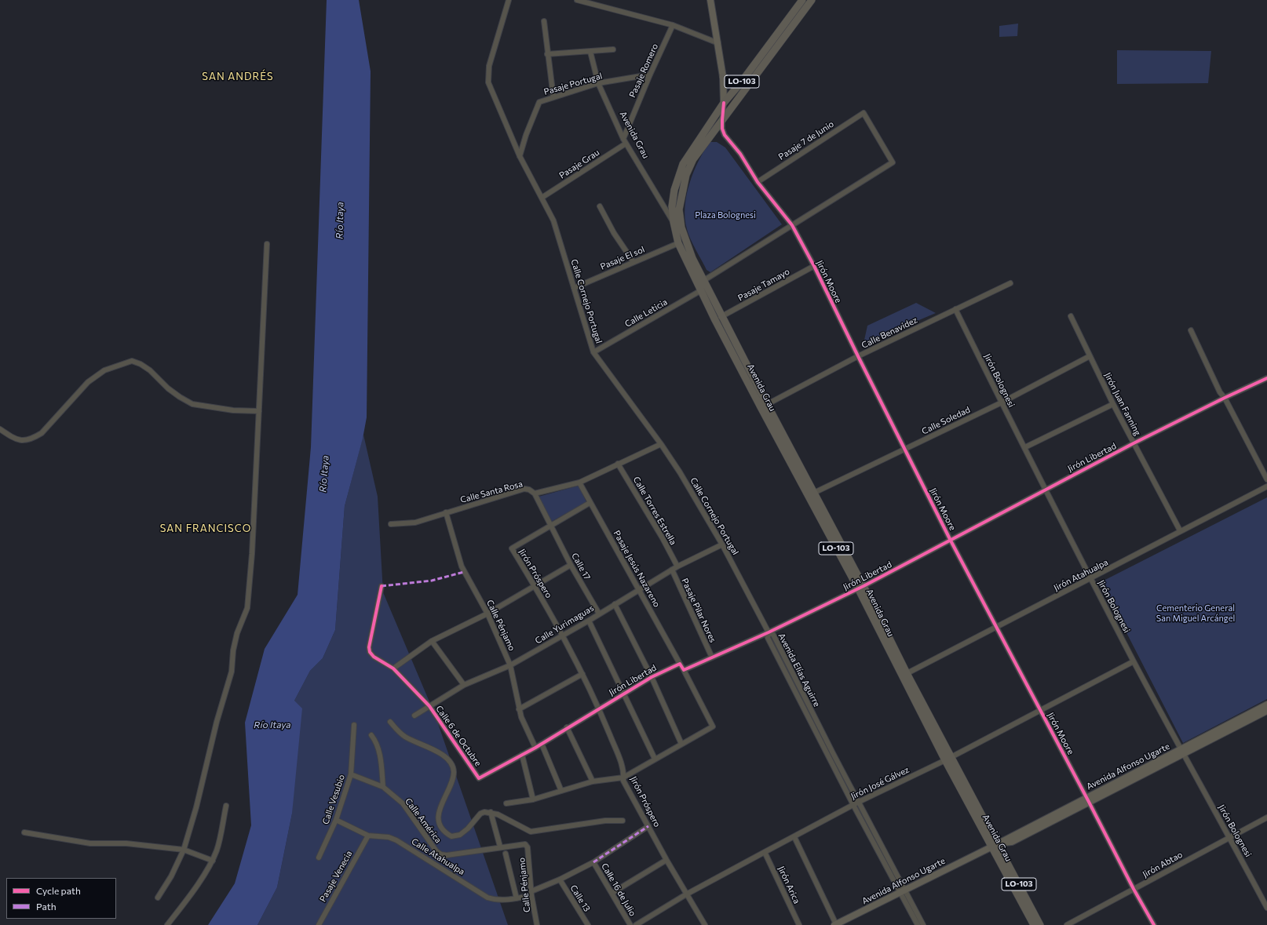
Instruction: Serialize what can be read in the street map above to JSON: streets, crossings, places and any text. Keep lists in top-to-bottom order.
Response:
{
  "streets": {
    "main road": ["LO-103", "Avenida Grau", "Avenida Alfonso Ugarte"],
    "street": [
      "Pasaje Romero",
      "Pasaje Portugal",
      "Pasaje 7 de Junio",
      "Pasaje Grau",
      "Pasaje El sol",
      "Jirón Moore",
      "Pasaje Tamayo",
      "Calle Cornejo Portugal",
      "Calle Leticia",
      "Calle Benavidez",
      "Jirón Bolognesi",
      "Jirón Juan Fanning",
      "Calle Soledad",
      "Jirón Libertad",
      "Calle Santa Rosa",
      "Calle Torres Estrella",
      "Calle 17",
      "Pasaje Jesús Nazareno",
      "Jirón Próspero",
      "Jirón Atahualpa",
      "Pasaje Pilar Nores",
      "Calle Yurimaguas",
      "Calle Pénjamo",
      "Avenida Elías Aguirre",
      "Calle 6 de Octubre",
      "Jirón José Gálvez",
      "Calle Vesubio",
      "Calle América",
      "Calle Atahualpa",
      "Jirón Abtao",
      "Pasaje Venecia",
      "Jirón Arica",
      "Calle 16 de Julio",
      "Calle 13"
    ]
  },
  "crossings": [
    ["Pasaje Romero", "Pasaje Portugal"],
    ["Pasaje Romero", "Avenida Grau"],
    ["LO-103", "Avenida Grau"],
    ["LO-103", "Jirón Moore"],
    ["LO-103", "Calle Leticia"],
    ["Pasaje Portugal", "Avenida Grau"],
    ["Pasaje Portugal", "Calle Cornejo Portugal"],
    ["Avenida Grau", "Pasaje Grau"],
    ["Avenida Grau", "Pasaje El sol"],
    ["Avenida Grau", "Jirón Moore"],
    ["Avenida Grau", "Pasaje Tamayo"],
    ["Avenida Grau", "Calle Leticia"],
    ["Avenida Grau", "Calle Benavidez"],
    ["Avenida Grau", "Calle Soledad"],
    ["Avenida Grau", "Jirón Libertad"],
    ["Avenida Grau", "Jirón Atahualpa"],
    ["Avenida Grau", "Avenida Alfonso Ugarte"],
    ["Avenida Grau", "Jirón José Gálvez"],
    ["Pasaje 7 de Junio", "Jirón Moore"],
    ["Pasaje Grau", "Calle Cornejo Portugal"],
    ["Pasaje El sol", "Calle Cornejo Portugal"],
    ["Jirón Moore", "Pasaje Tamayo"],
    ["Jirón Moore", "Calle Benavidez"],
    ["Jirón Moore", "Calle Soledad"],
    ["Jirón Moore", "Jirón Libertad"],
    ["Jirón Moore", "Jirón Atahualpa"],
    ["Jirón Moore", "Avenida Alfonso Ugarte"],
    ["Jirón Moore", "Jirón José Gálvez"],
    ["Jirón Moore", "Jirón Abtao"],
    ["Calle Cornejo Portugal", "Calle Leticia"],
    ["Calle Cornejo Portugal", "Jirón Libertad"],
    ["Calle Cornejo Portugal", "Calle Santa Rosa"],
    ["Calle Cornejo Portugal", "Calle Yurimaguas"],
    ["Calle Cornejo Portugal", "Avenida Elías Aguirre"],
    ["Calle Benavidez", "Jirón Bolognesi"],
    ["Jirón Bolognesi", "Calle Soledad"],
    ["Jirón Bolognesi", "Jirón Libertad"],
    ["Jirón Bolognesi", "Jirón Atahualpa"],
    ["Jirón Bolognesi", "Avenida Alfonso Ugarte"],
    ["Jirón Bolognesi", "Jirón José Gálvez"],
    ["Jirón Bolognesi", "Jirón Abtao"],
    ["Jirón Juan Fanning", "Calle Soledad"],
    ["Jirón Juan Fanning", "Jirón Libertad"],
    ["Jirón Juan Fanning", "Jirón Atahualpa"],
    ["Jirón Libertad", "Pasaje Jesús Nazareno"],
    ["Jirón Libertad", "Jirón Próspero"],
    ["Jirón Libertad", "Pasaje Pilar Nores"],
    ["Jirón Libertad", "Calle Pénjamo"],
    ["Jirón Libertad", "Avenida Elías Aguirre"],
    ["Jirón Libertad", "Calle 6 de Octubre"],
    ["Calle Santa Rosa", "Calle Torres Estrella"],
    ["Calle Santa Rosa", "Calle 17"],
    ["Calle Santa Rosa", "Pasaje Jesús Nazareno"],
    ["Calle Santa Rosa", "Calle Pénjamo"],
    ["Calle Torres Estrella", "Calle Yurimaguas"],
    ["Calle 17", "Jirón Próspero"],
    ["Calle 17", "Calle Yurimaguas"],
    ["Pasaje Jesús Nazareno", "Calle Yurimaguas"],
    ["Jirón Próspero", "Calle Yurimaguas"],
    ["Jirón Próspero", "Jirón José Gálvez"],
    ["Jirón Próspero", "Calle Atahualpa"],
    ["Pasaje Pilar Nores", "Calle Yurimaguas"],
    ["Calle Yurimaguas", "Calle Pénjamo"],
    ["Calle Yurimaguas", "Calle 6 de Octubre"],
    ["Calle Pénjamo", "Calle América"],
    ["Calle Pénjamo", "Calle Atahualpa"],
    ["Avenida Elías Aguirre", "Avenida Alfonso Ugarte"],
    ["Avenida Elías Aguirre", "Jirón José Gálvez"],
    ["Jirón José Gálvez", "Jirón Arica"],
    ["Calle Vesubio", "Calle América"],
    ["Calle Vesubio", "Calle Atahualpa"],
    ["Calle Atahualpa", "Pasaje Venecia"],
    ["Calle Atahualpa", "Calle 16 de Julio"],
    ["Calle Atahualpa", "Calle 13"]
  ],
  "districts": ["SAN ANDRÉS", "SAN FRANCISCO"],
  "water": ["Río Itaya"],
  "parks": ["Plaza Bolognesi", "Cementerio General San Miguel Arcángel"],
  "legend": ["Cycle path", "Path"]
}
